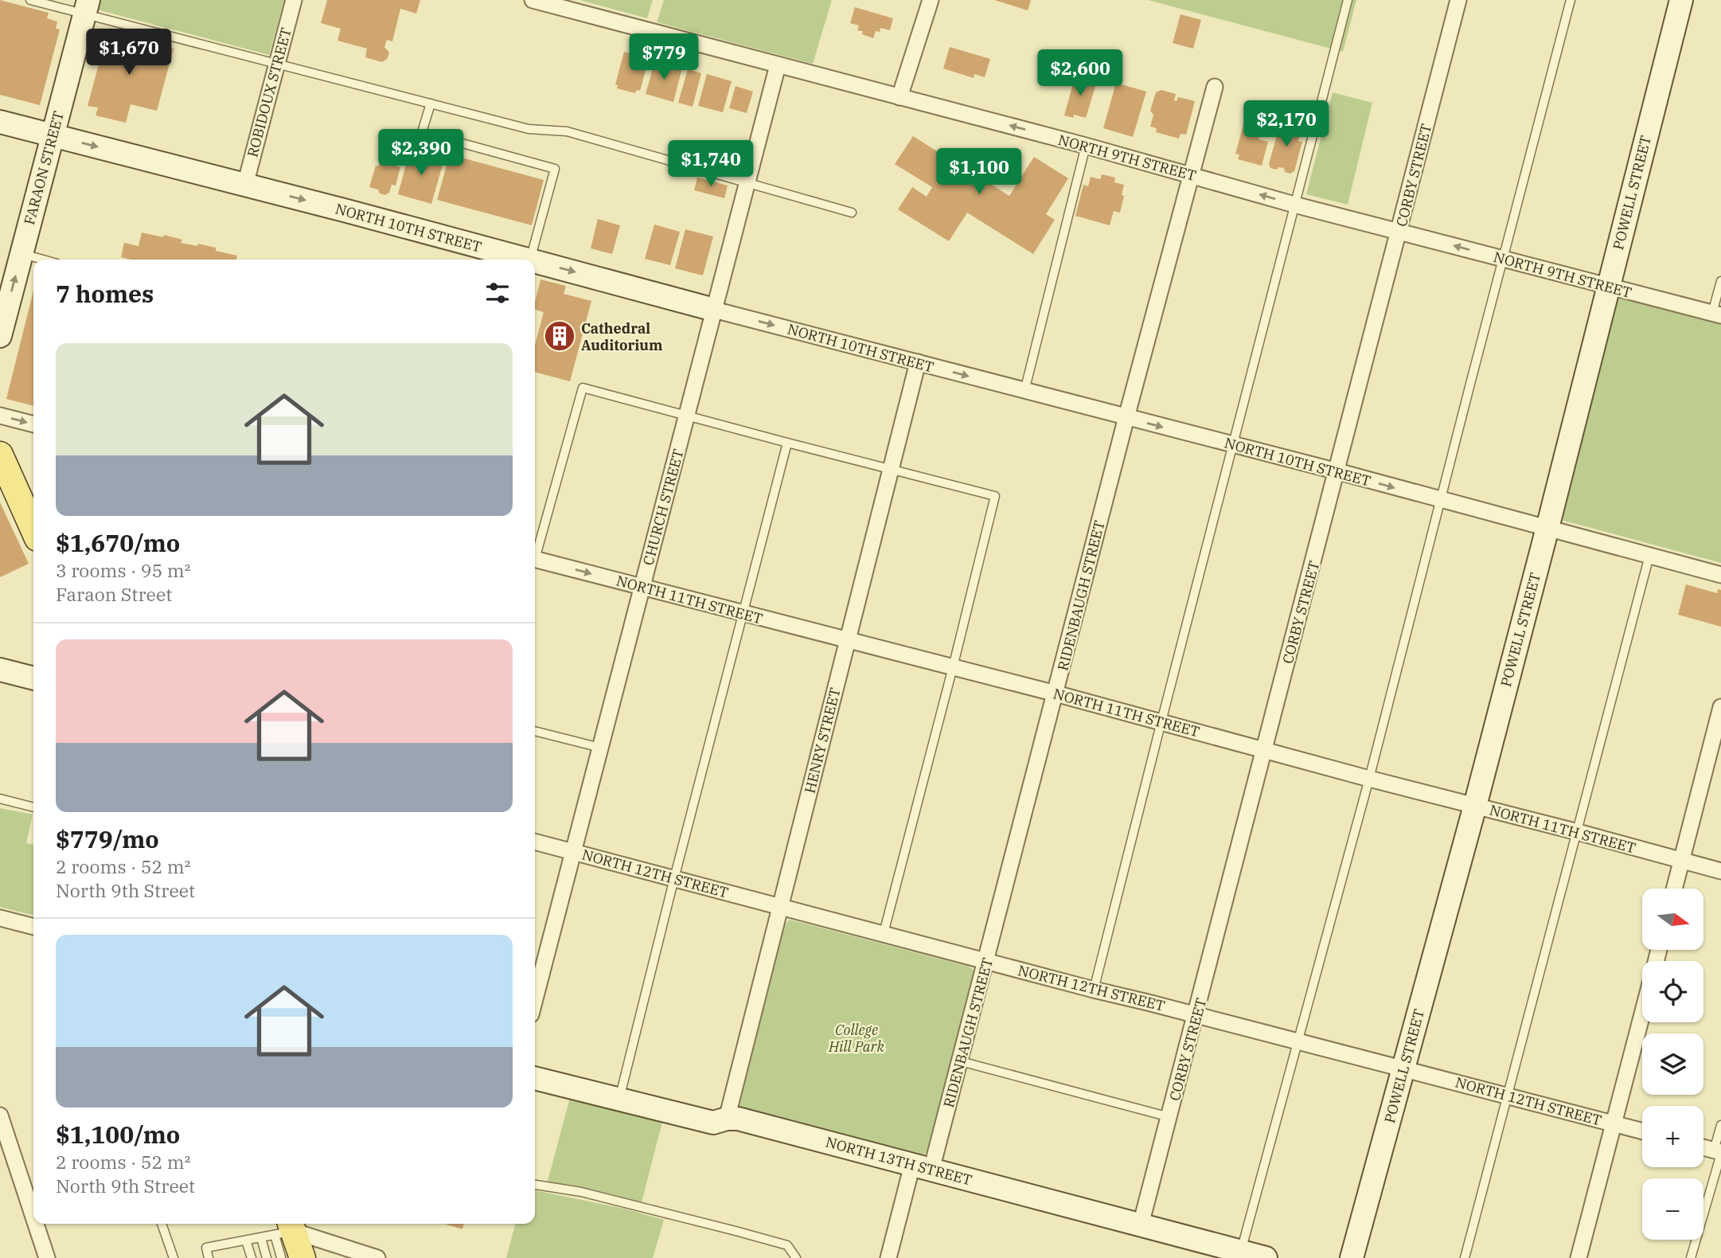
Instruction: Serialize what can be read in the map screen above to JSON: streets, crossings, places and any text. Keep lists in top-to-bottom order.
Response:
{
  "streets": {
    "street": [
      "ROBIDOUX STREET",
      "NORTH 9TH STREET",
      "FARAON STREET",
      "CORBY STREET",
      "POWELL STREET",
      "NORTH 10TH STREET",
      "CHURCH STREET",
      "RIDENBAUGH STREET",
      "NORTH 11TH STREET",
      "HENRY STREET",
      "NORTH 12TH STREET",
      "NORTH 13TH STREET"
    ]
  },
  "crossings": [
    ["ROBIDOUX STREET", "NORTH 10TH STREET"],
    ["NORTH 9TH STREET", "CORBY STREET"],
    ["NORTH 9TH STREET", "POWELL STREET"],
    ["NORTH 9TH STREET", "CHURCH STREET"],
    ["NORTH 9TH STREET", "RIDENBAUGH STREET"],
    ["FARAON STREET", "NORTH 10TH STREET"],
    ["CORBY STREET", "NORTH 10TH STREET"],
    ["CORBY STREET", "NORTH 11TH STREET"],
    ["CORBY STREET", "NORTH 12TH STREET"],
    ["CORBY STREET", "NORTH 13TH STREET"],
    ["POWELL STREET", "NORTH 10TH STREET"],
    ["POWELL STREET", "NORTH 11TH STREET"],
    ["POWELL STREET", "NORTH 12TH STREET"],
    ["NORTH 10TH STREET", "CHURCH STREET"],
    ["NORTH 10TH STREET", "RIDENBAUGH STREET"],
    ["NORTH 10TH STREET", "HENRY STREET"],
    ["CHURCH STREET", "NORTH 11TH STREET"],
    ["CHURCH STREET", "NORTH 12TH STREET"],
    ["RIDENBAUGH STREET", "NORTH 11TH STREET"],
    ["RIDENBAUGH STREET", "NORTH 12TH STREET"],
    ["RIDENBAUGH STREET", "NORTH 13TH STREET"],
    ["NORTH 11TH STREET", "HENRY STREET"],
    ["HENRY STREET", "NORTH 12TH STREET"],
    ["HENRY STREET", "NORTH 13TH STREET"]
  ],
  "one_way": ["NORTH 10TH STREET"],
  "parks": ["College Hill Park"],
  "places": {
    "building": ["Cathedral Auditorium"]
  },
  "north": "right",
  "page": {
    "price": [
      "$1,670",
      "$779",
      "$2,600",
      "$2,170",
      "$2,390",
      "$1,740",
      "$1,100"
    ],
    "heading": "7 homes",
    "list": [
      {
        "name": "$1,670/mo",
        "note": "3 rooms · 95 m² · Faraon Street"
      },
      {
        "name": "$779/mo",
        "note": "2 rooms · 52 m² · North 9th Street"
      },
      {
        "name": "$1,100/mo",
        "note": "2 rooms · 52 m² · North 9th Street"
      }
    ],
    "map_buttons": ["+", "−"]
  }
}
